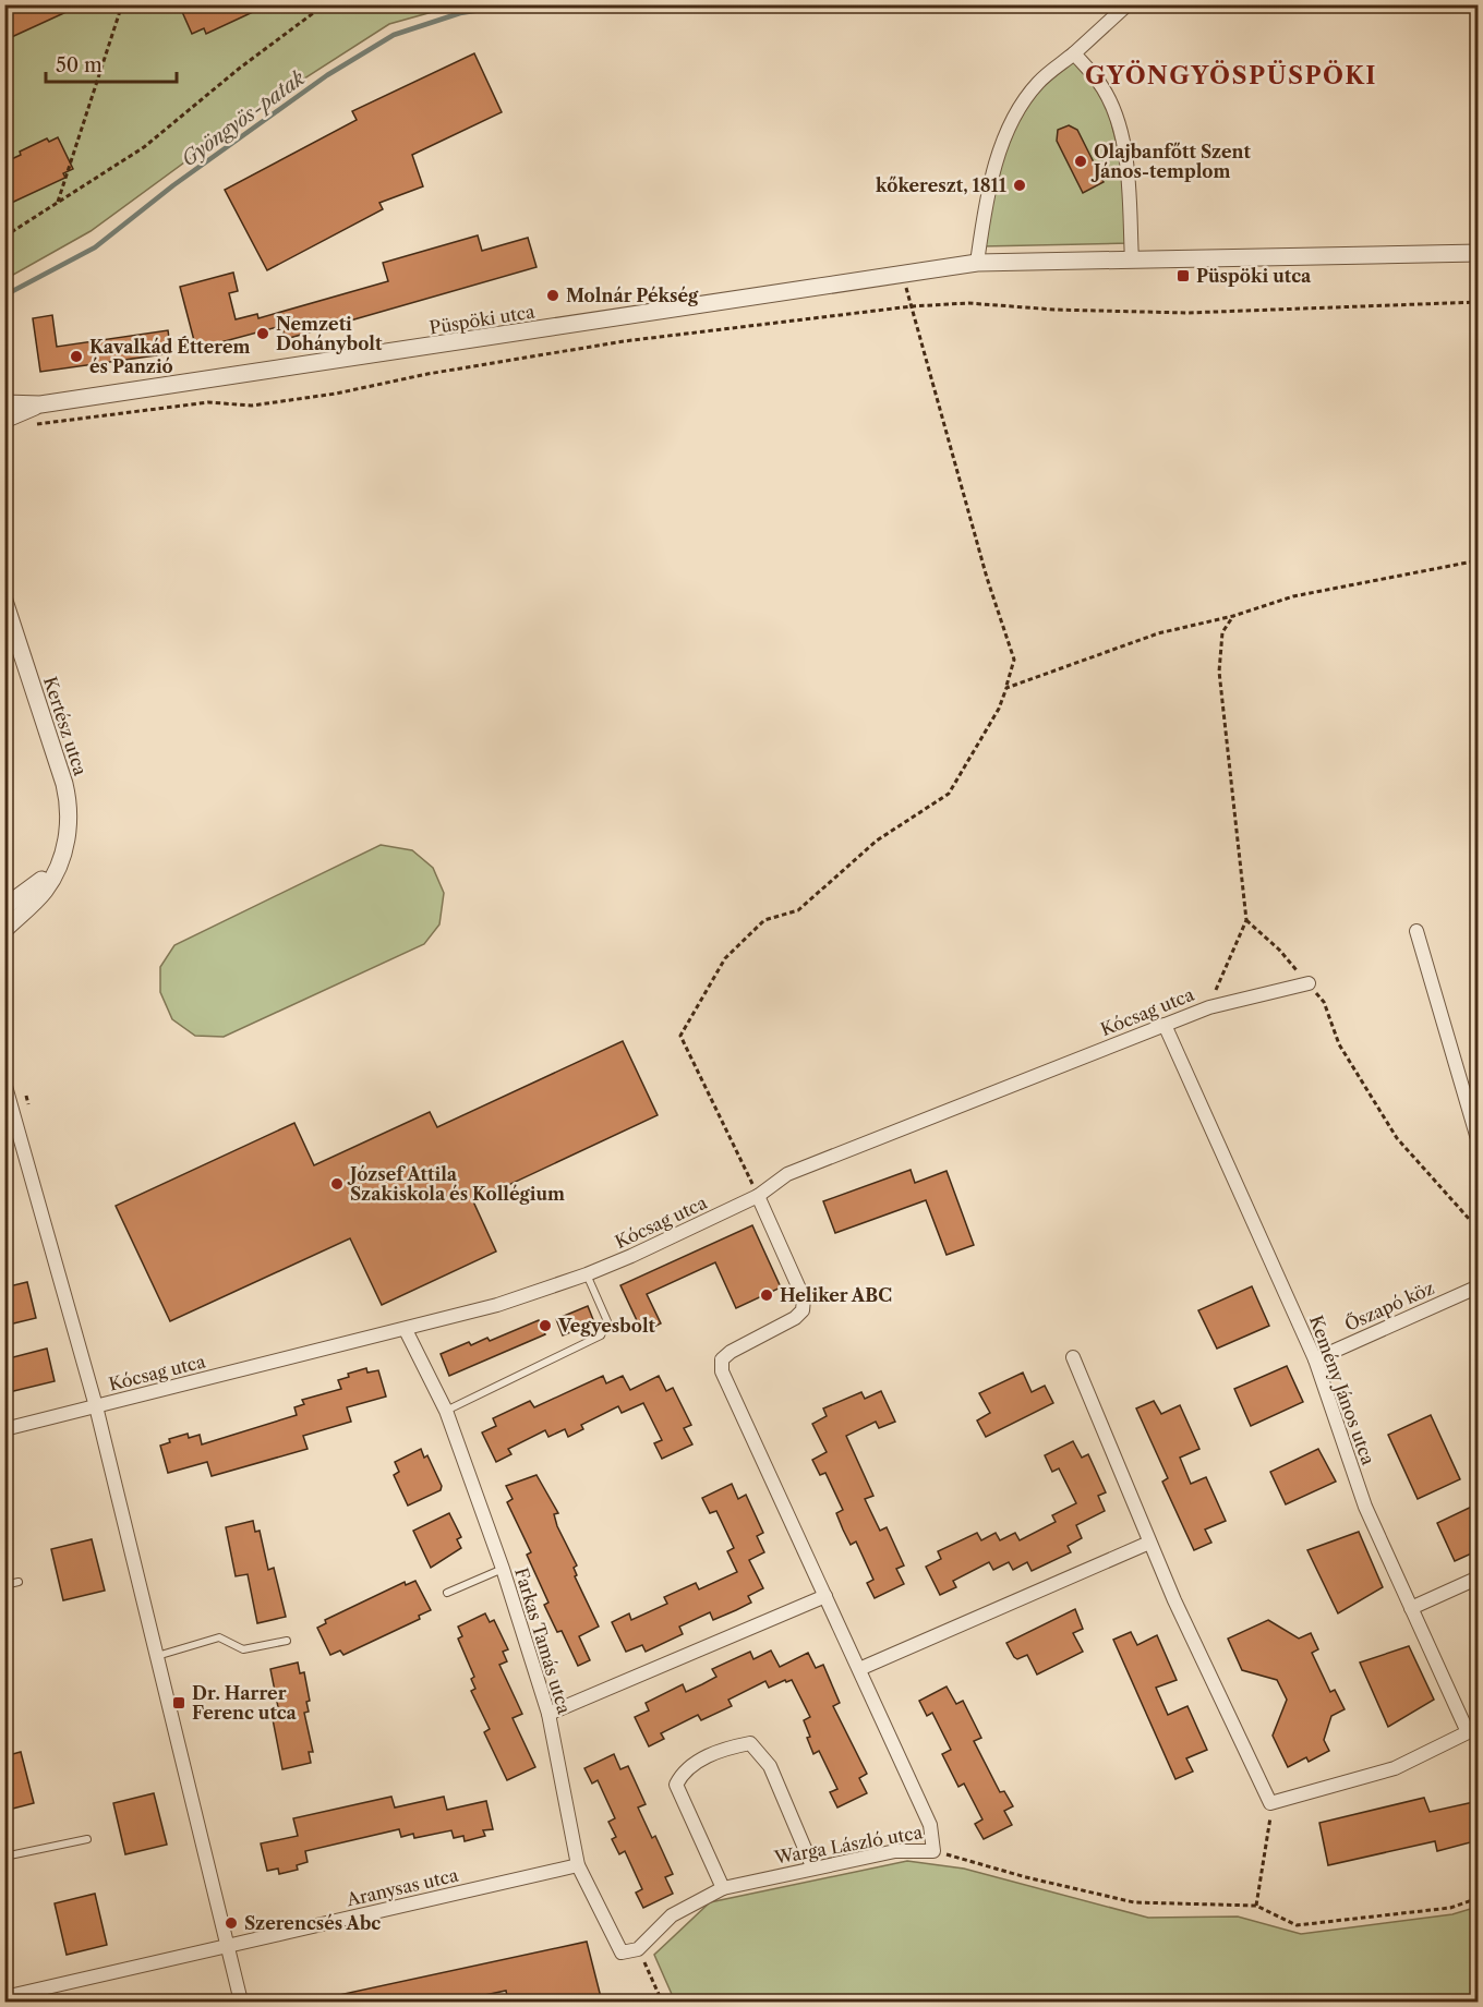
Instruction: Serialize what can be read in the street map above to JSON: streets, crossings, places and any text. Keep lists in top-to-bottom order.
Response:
{
  "streets": {
    "street": [
      "Püspöki utca",
      "Kertész utca",
      "Kócsag utca",
      "Őszapó köz",
      "Kemény János utca",
      "Farkas Tamás utca",
      "Warga László utca",
      "Aranysas utca"
    ]
  },
  "crossings": [
    ["Kócsag utca", "Kemény János utca"],
    ["Kócsag utca", "Farkas Tamás utca"],
    ["Kócsag utca", "Warga László utca"],
    ["Őszapó köz", "Kemény János utca"],
    ["Farkas Tamás utca", "Warga László utca"],
    ["Farkas Tamás utca", "Aranysas utca"]
  ],
  "districts": ["GYÖNGYÖSPÜSPÖKI"],
  "water": ["Gyöngyös-patak"],
  "places": {
    "other": [
      "Olajbanfőtt Szent János-templom",
      "kőkereszt, 1811",
      "Molnár Pékség",
      "Nemzeti Dohánybolt",
      "Kavalkád Étterem és Panzió",
      "József Attila Szakiskola és Kollégium",
      "Heliker ABC",
      "Vegyesbolt",
      "Szerencsés Abc"
    ],
    "transit": ["Püspöki utca", "Dr. Harrer Ferenc utca"]
  },
  "scale_bar": "50 m"
}
